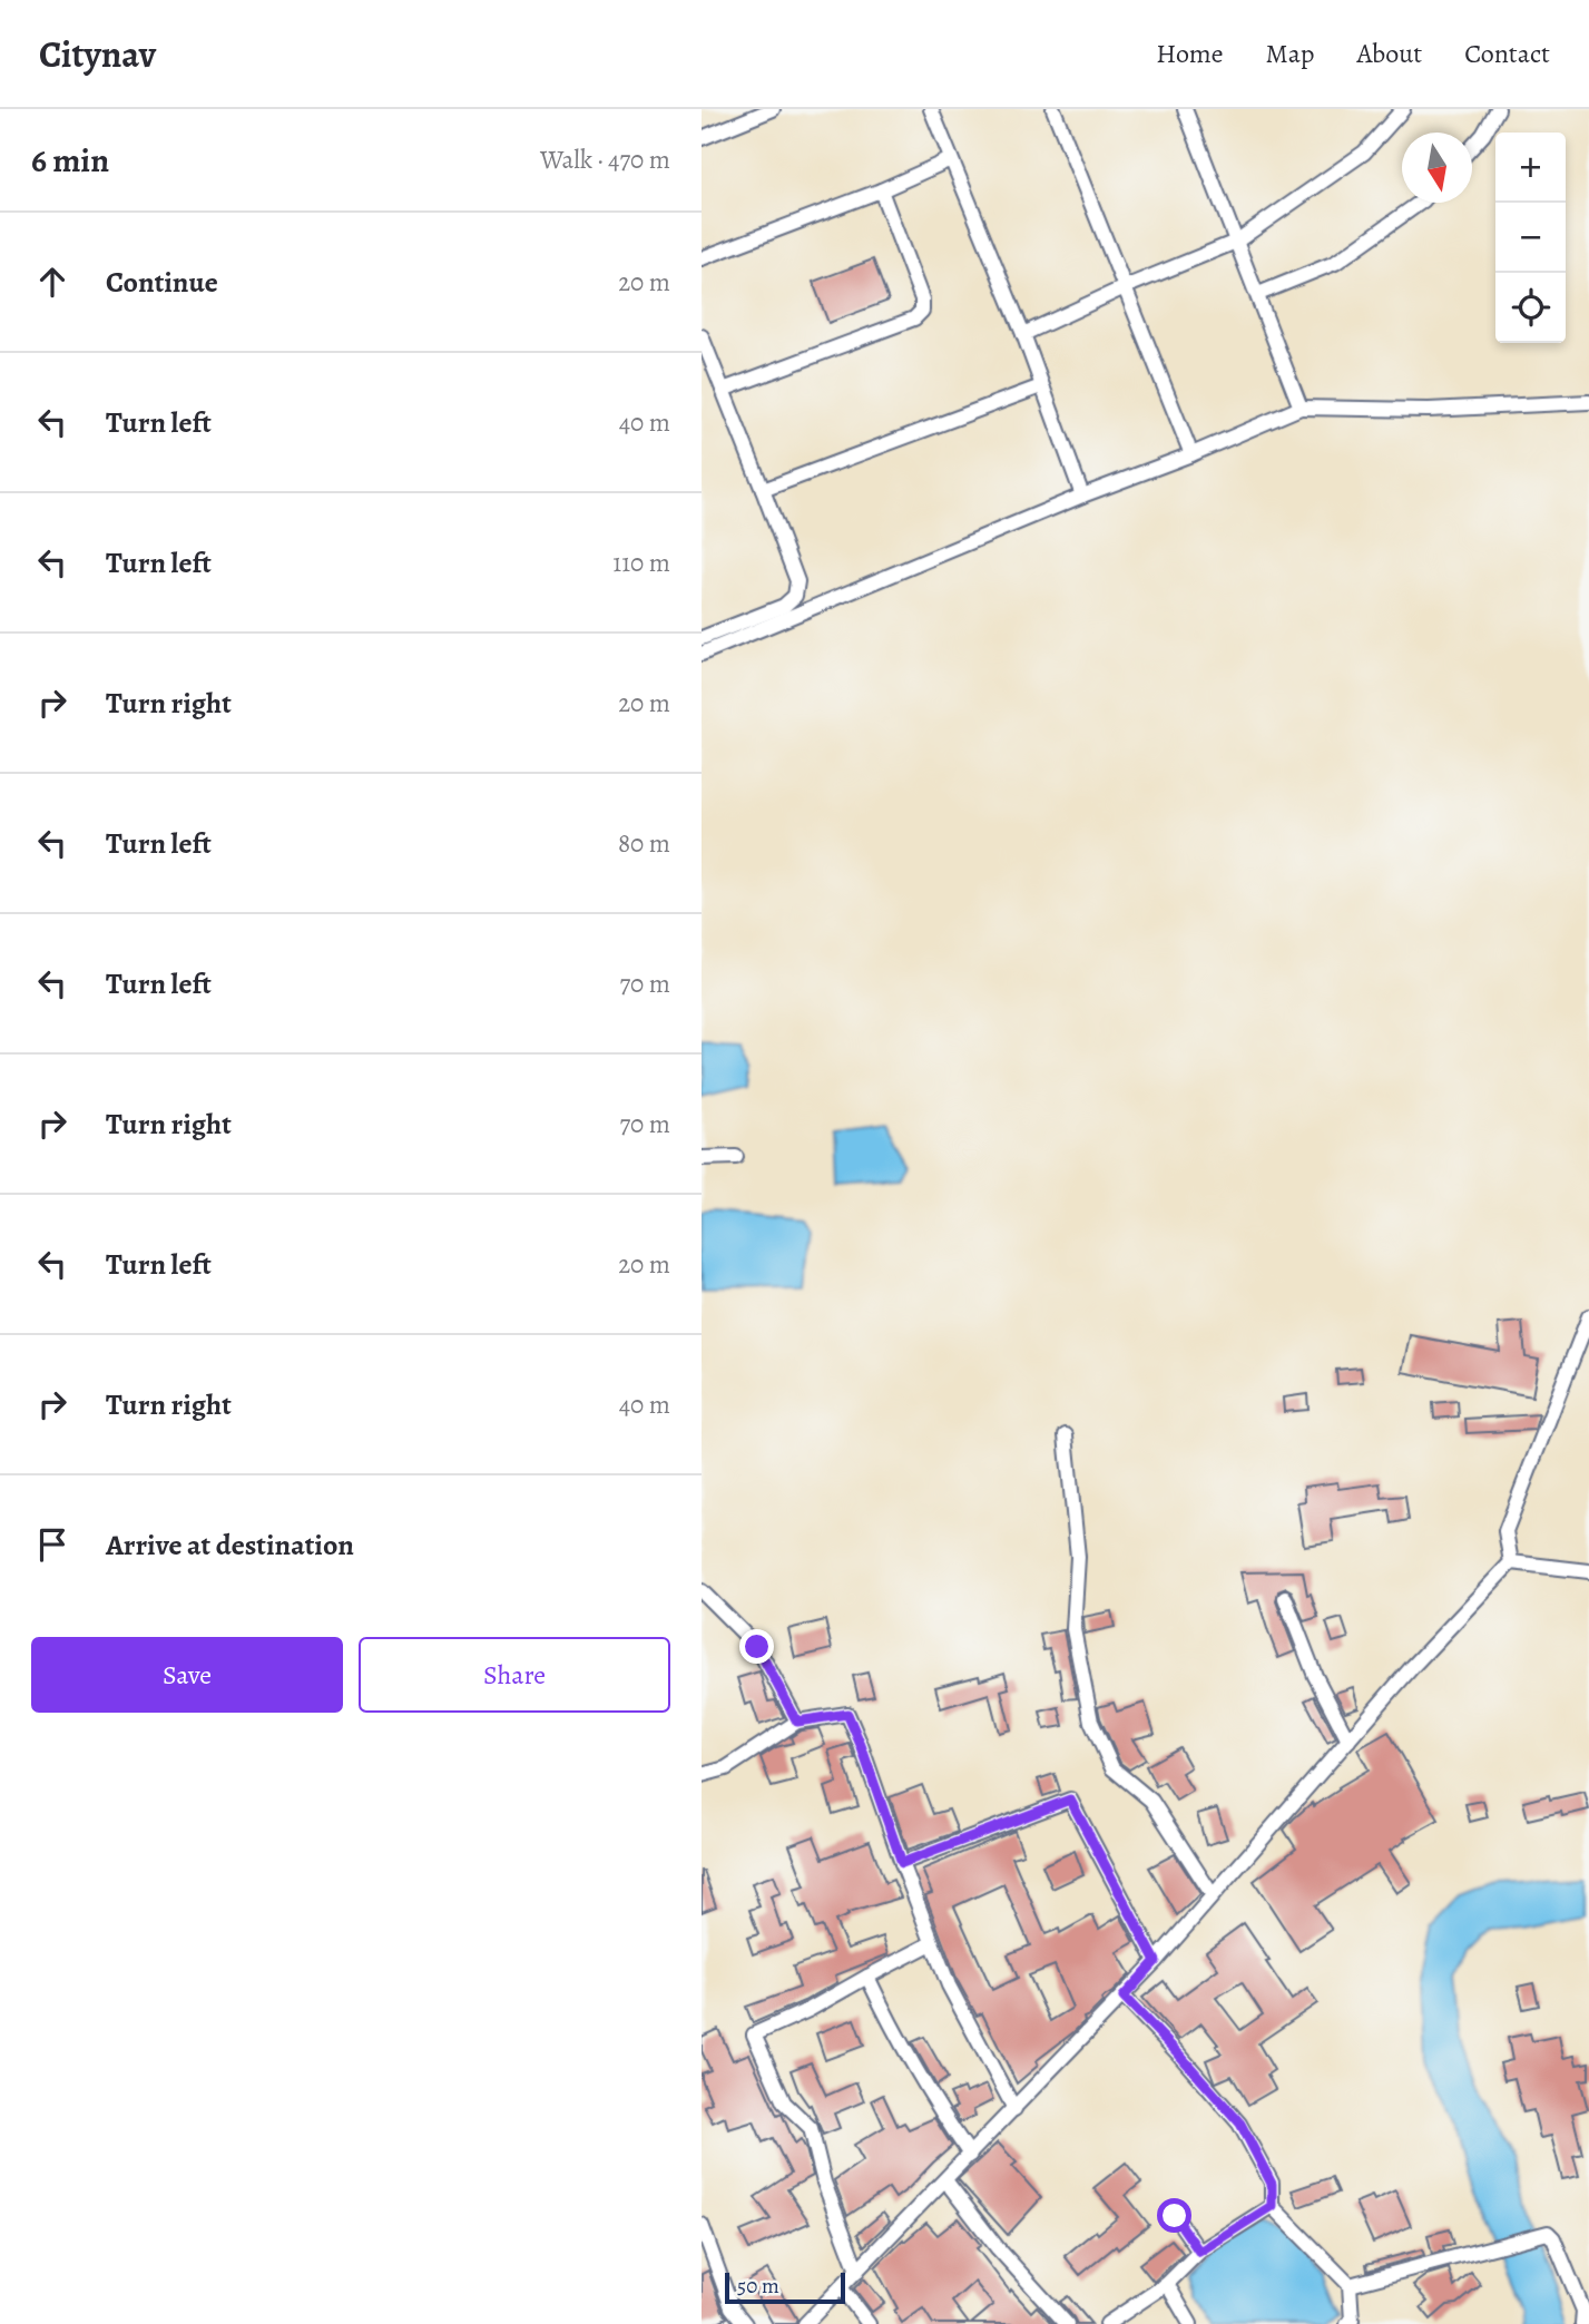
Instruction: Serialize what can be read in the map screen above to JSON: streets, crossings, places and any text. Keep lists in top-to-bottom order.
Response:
{
  "scale_bar": "50 m",
  "north": "bottom",
  "page": {
    "header": "Citynav",
    "nav": [
      "Home",
      "Map",
      "About",
      "Contact"
    ],
    "heading": ["6 min", "Walk · 470 m"],
    "map_buttons": ["+", "−"],
    "list": [
      ["Continue", "20 m"],
      ["Turn left", "40 m"],
      ["Turn left", "110 m"],
      ["Turn right", "20 m"],
      ["Turn left", "80 m"],
      ["Turn left", "70 m"],
      ["Turn right", "70 m"],
      ["Turn left", "20 m"],
      ["Turn right", "40 m"],
      "Arrive at destination"
    ],
    "buttons": ["Save", "Share"],
    "scale": "50 m"
  }
}
